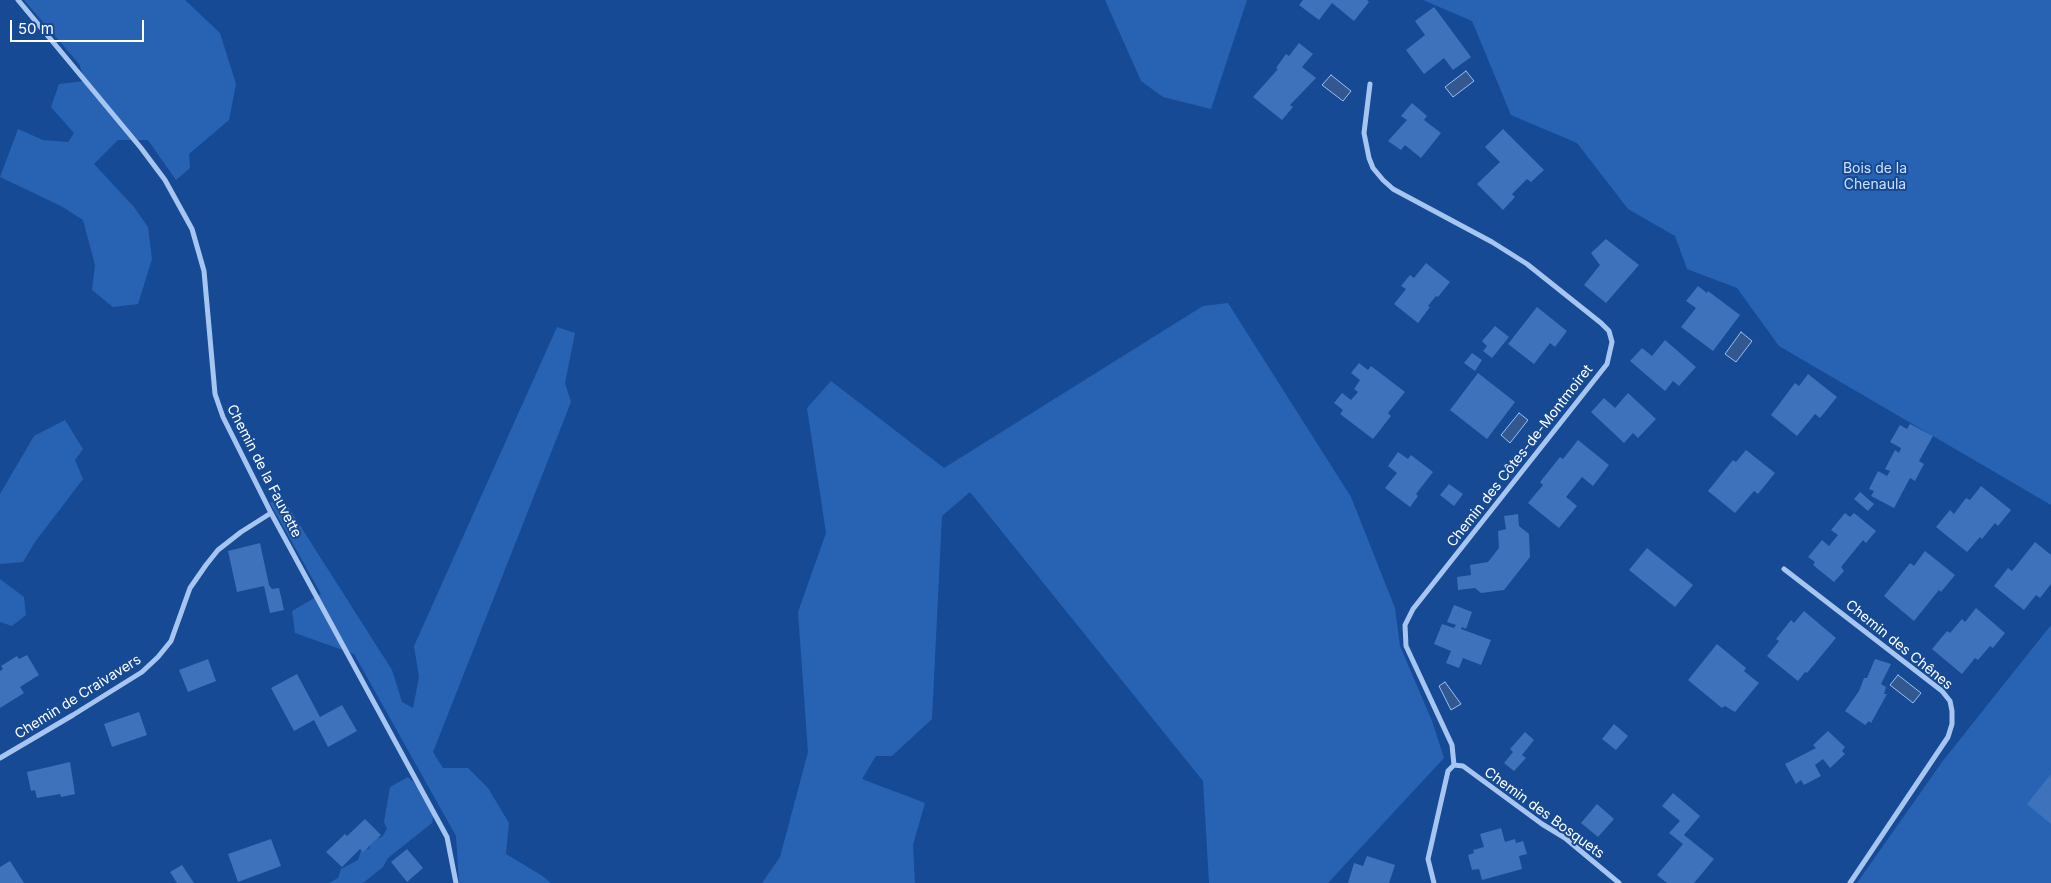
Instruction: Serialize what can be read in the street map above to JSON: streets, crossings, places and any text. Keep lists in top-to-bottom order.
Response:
{
  "streets": {
    "street": [
      "Chemin des Côtes-de-Montmoiret",
      "Chemin de la Fauvette",
      "Chemin des Chênes",
      "Chemin de Craivavers",
      "Chemin des Bosquets"
    ]
  },
  "crossings": [
    ["Chemin des Côtes-de-Montmoiret", "Chemin des Bosquets"],
    ["Chemin de la Fauvette", "Chemin de Craivavers"]
  ],
  "parks": ["Bois de la Chenaula"],
  "scale_bar": "50 m"
}
